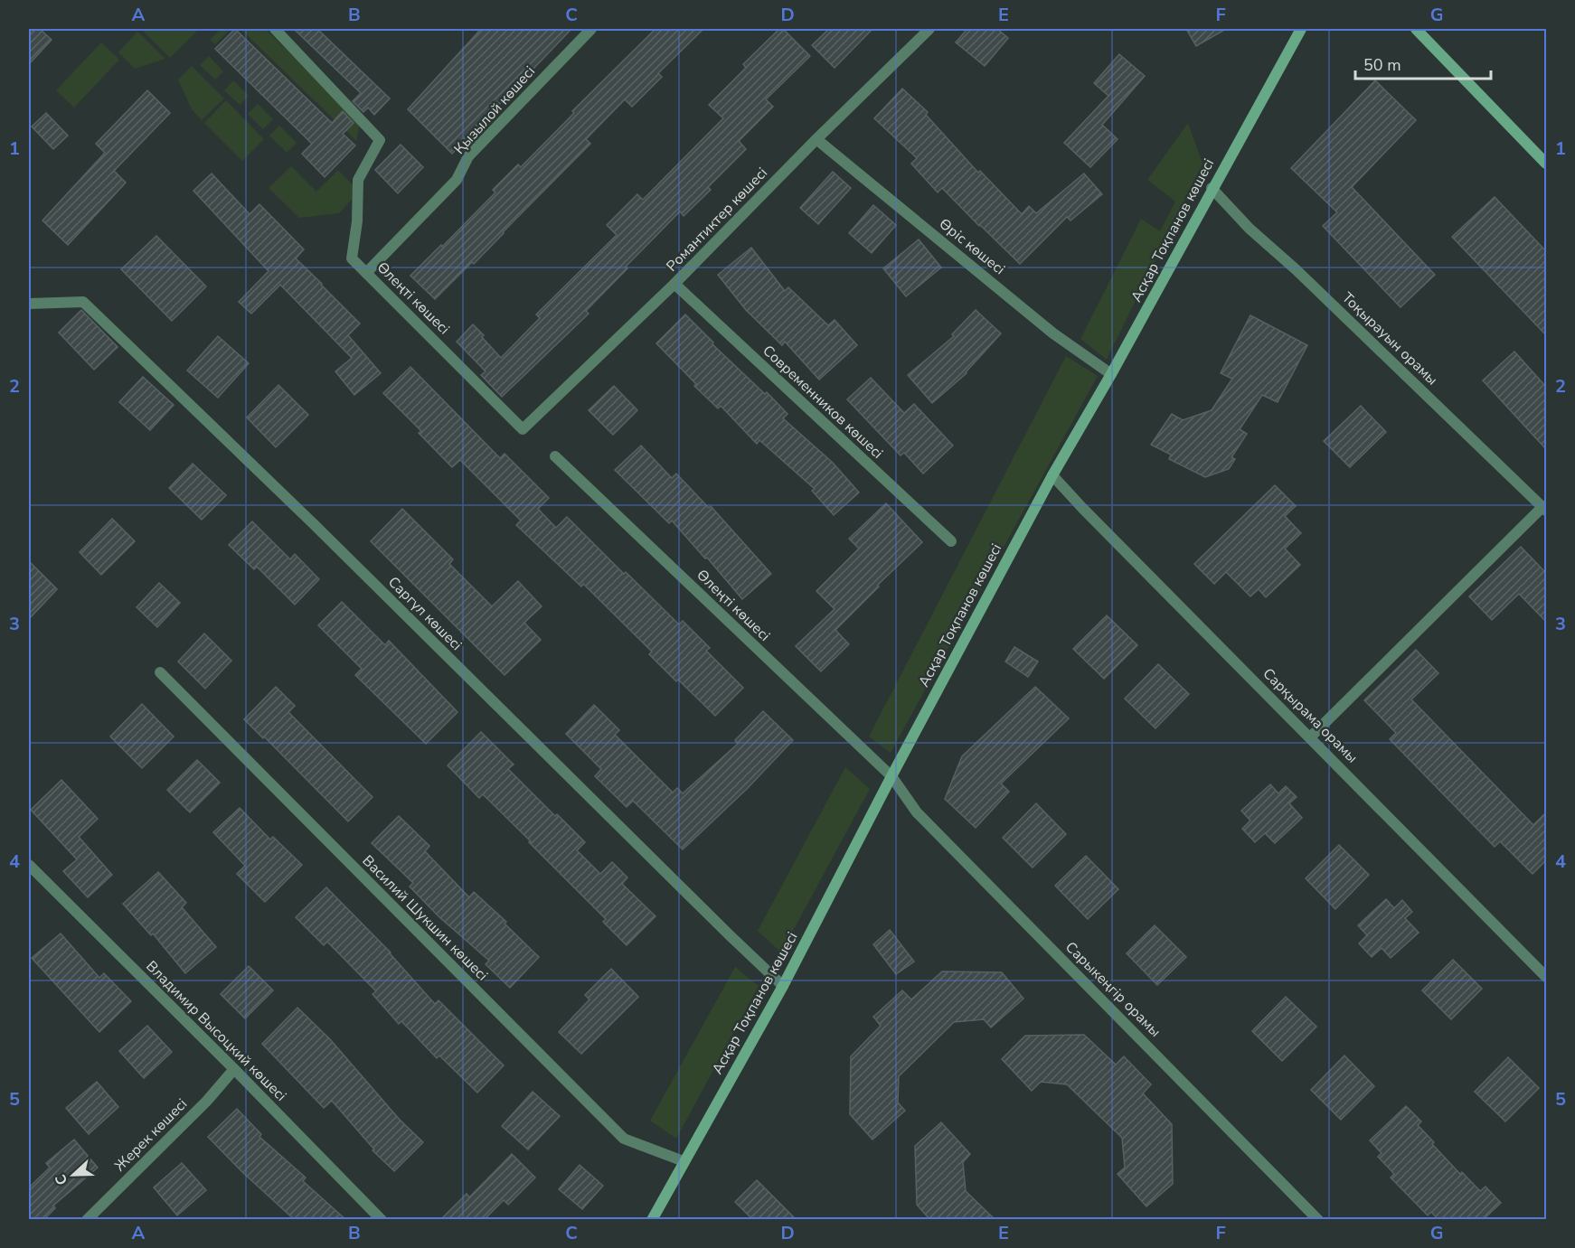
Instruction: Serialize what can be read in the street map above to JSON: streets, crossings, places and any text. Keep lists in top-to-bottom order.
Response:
{
  "streets": {
    "street": [
      "Қызылой көшесі",
      "Романтиктер көшесі",
      "Асқар Тоқпанов көшесі",
      "Өріс көшесі",
      "Өлеңті көшесі",
      "Тоқырауын орамы",
      "Современников көшесі",
      "Саргүл көшесі",
      "Сарқырама орамы",
      "Василий Шукшин көшесі",
      "Сарыкеңгір орамы",
      "Владимир Высоцкий көшесі",
      "Жерек көшесі"
    ]
  },
  "crossings": [
    ["Қызылой көшесі", "Өлеңті көшесі"],
    ["Романтиктер көшесі", "Өріс көшесі"],
    ["Романтиктер көшесі", "Өлеңті көшесі"],
    ["Романтиктер көшесі", "Современников көшесі"],
    ["Асқар Тоқпанов көшесі", "Өріс көшесі"],
    ["Асқар Тоқпанов көшесі", "Өлеңті көшесі"],
    ["Асқар Тоқпанов көшесі", "Тоқырауын орамы"],
    ["Асқар Тоқпанов көшесі", "Саргүл көшесі"],
    ["Асқар Тоқпанов көшесі", "Сарқырама орамы"],
    ["Асқар Тоқпанов көшесі", "Василий Шукшин көшесі"],
    ["Асқар Тоқпанов көшесі", "Сарыкеңгір орамы"],
    ["Өлеңті көшесі", "Сарыкеңгір орамы"],
    ["Владимир Высоцкий көшесі", "Жерек көшесі"]
  ],
  "scale_bar": "50 m",
  "north": "left",
  "grid": {
    "columns": [
      "A",
      "B",
      "C",
      "D",
      "E",
      "F",
      "G"
    ],
    "rows": [
      "1",
      "2",
      "3",
      "4",
      "5"
    ]
  }
}
